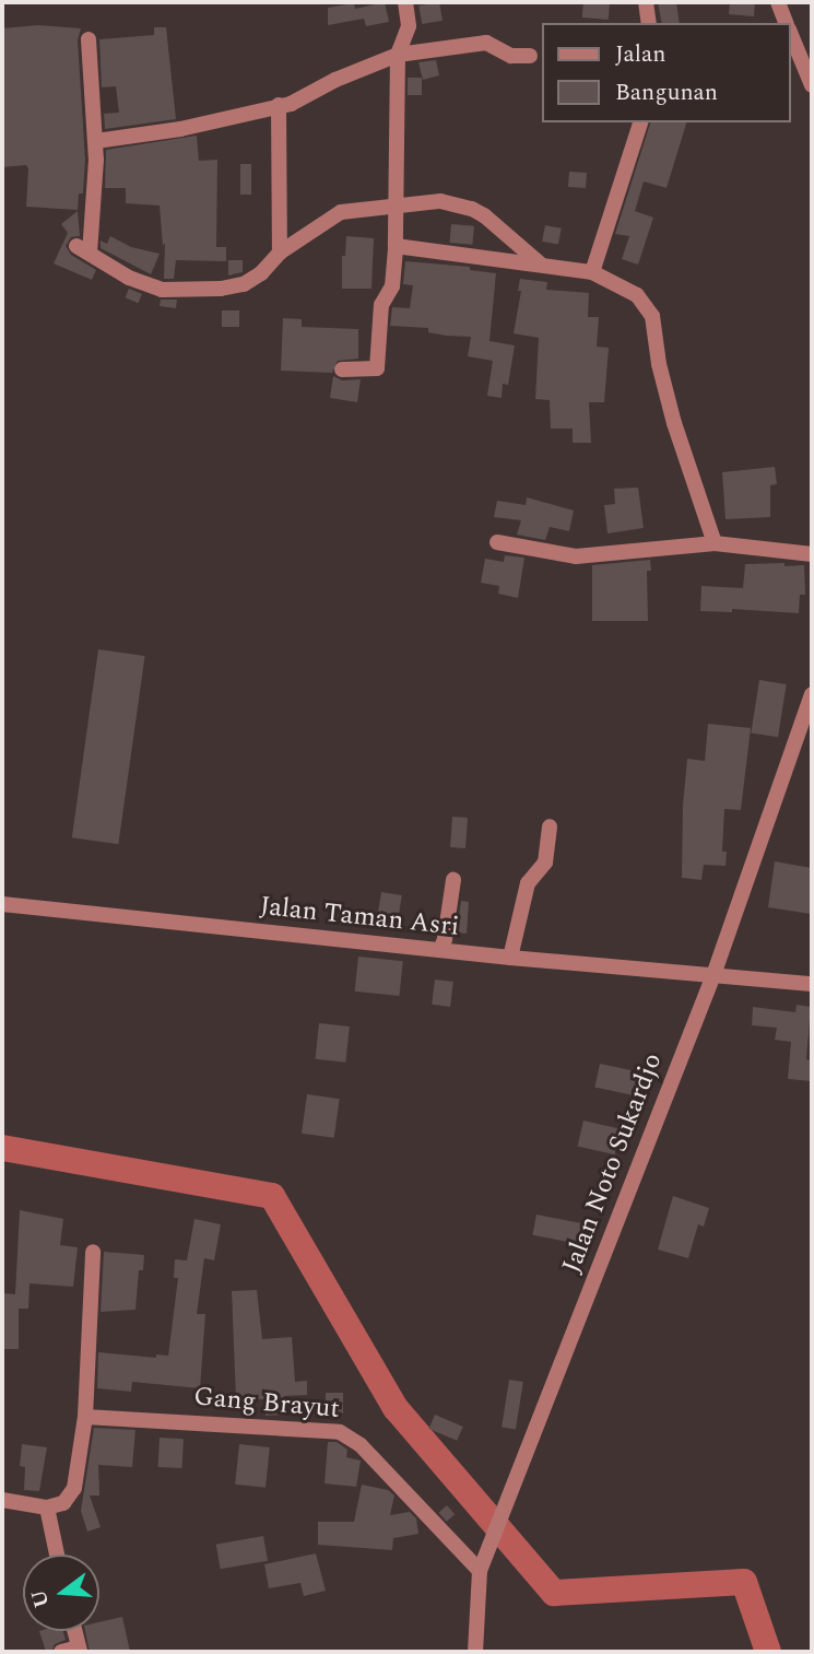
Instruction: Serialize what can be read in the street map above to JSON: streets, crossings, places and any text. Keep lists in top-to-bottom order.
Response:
{
  "streets": {
    "street": ["Jalan Taman Asri", "Jalan Noto Sukardjo", "Gang Brayut"]
  },
  "crossings": [
    ["Jalan Taman Asri", "Jalan Noto Sukardjo"],
    ["Jalan Noto Sukardjo", "Gang Brayut"]
  ],
  "legend": ["Jalan", "Bangunan"],
  "north": "left"
}
